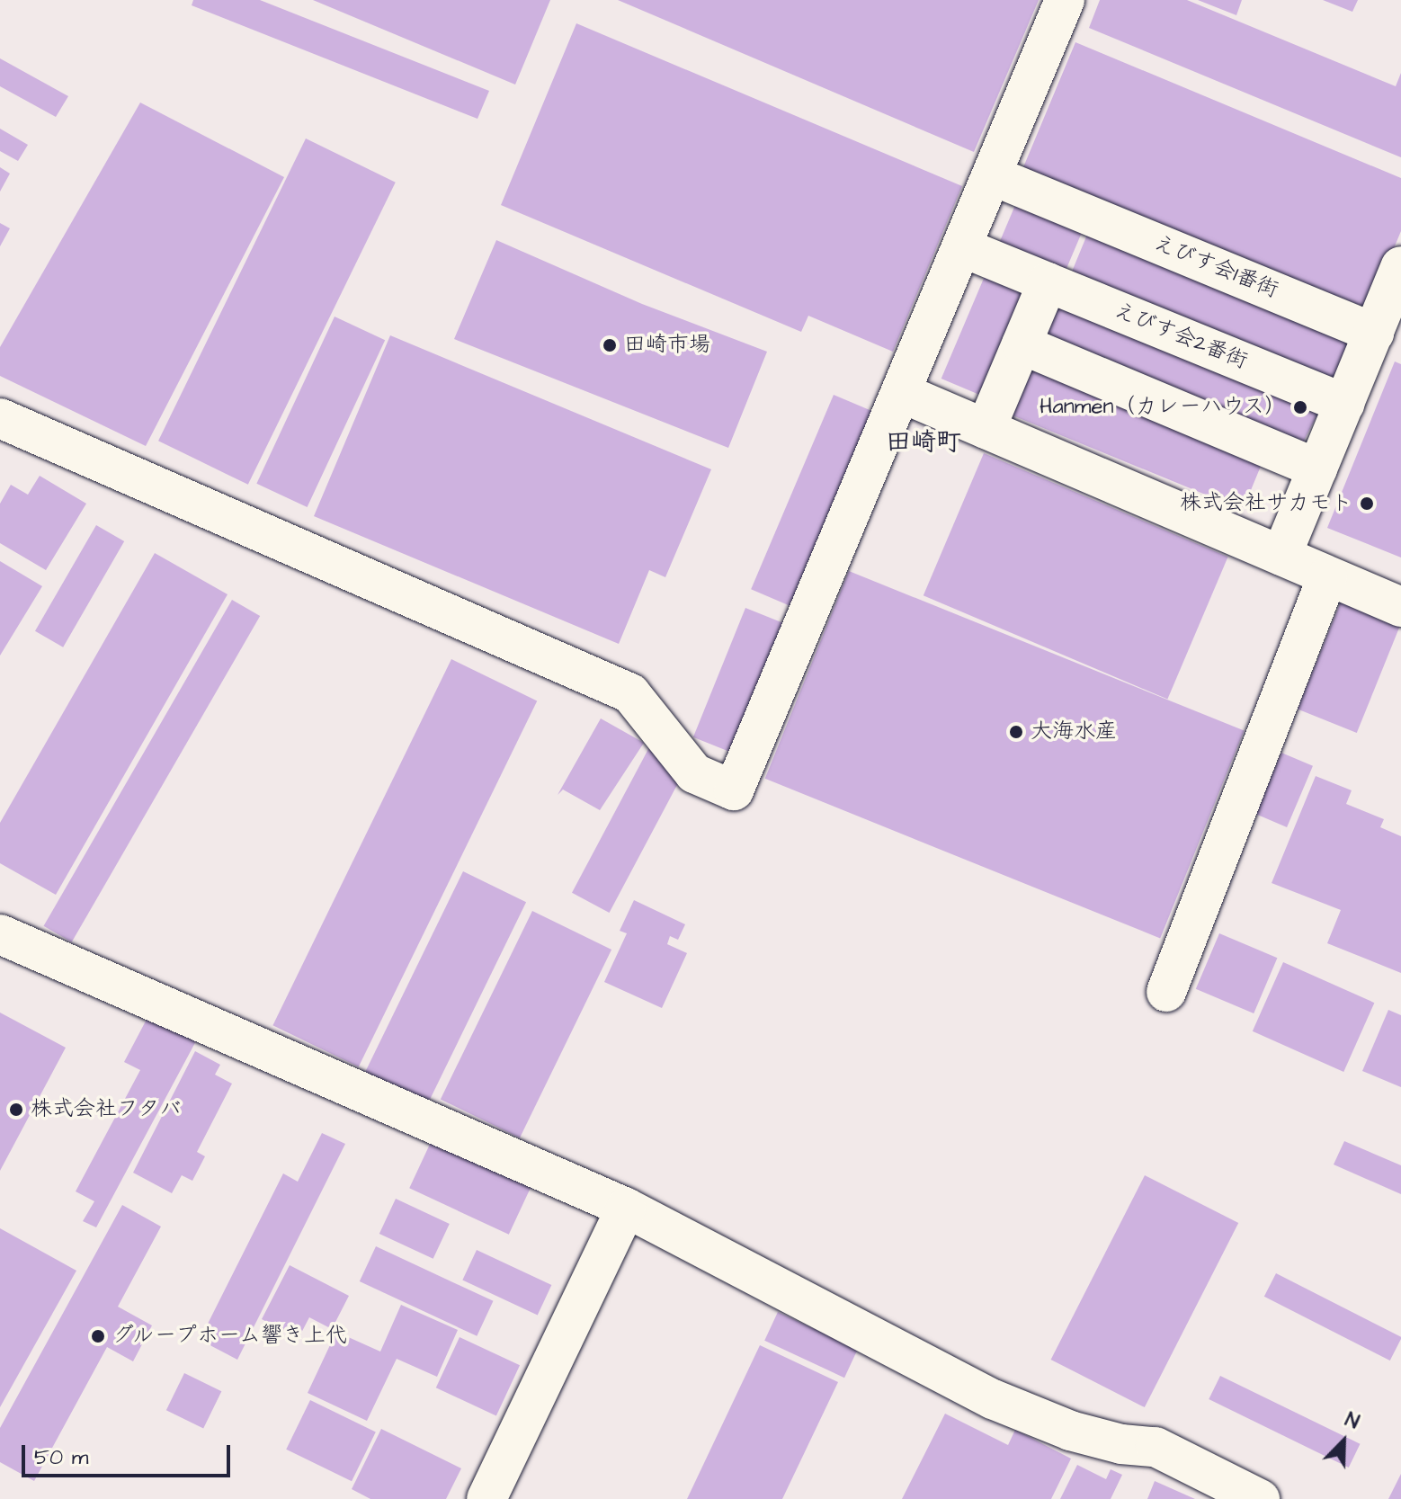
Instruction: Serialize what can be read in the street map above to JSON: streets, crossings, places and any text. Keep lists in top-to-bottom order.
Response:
{
  "streets": {
    "street": ["えびす会1番街", "えびす会2番街"]
  },
  "districts": ["田崎町"],
  "places": [
    "田崎市場",
    "Hanmen（カレーハウス）",
    "株式会社サカモト",
    "大海水産",
    "株式会社フタバ",
    "グループホーム響き上代"
  ],
  "scale_bar": "50 m",
  "north": "top right"
}
